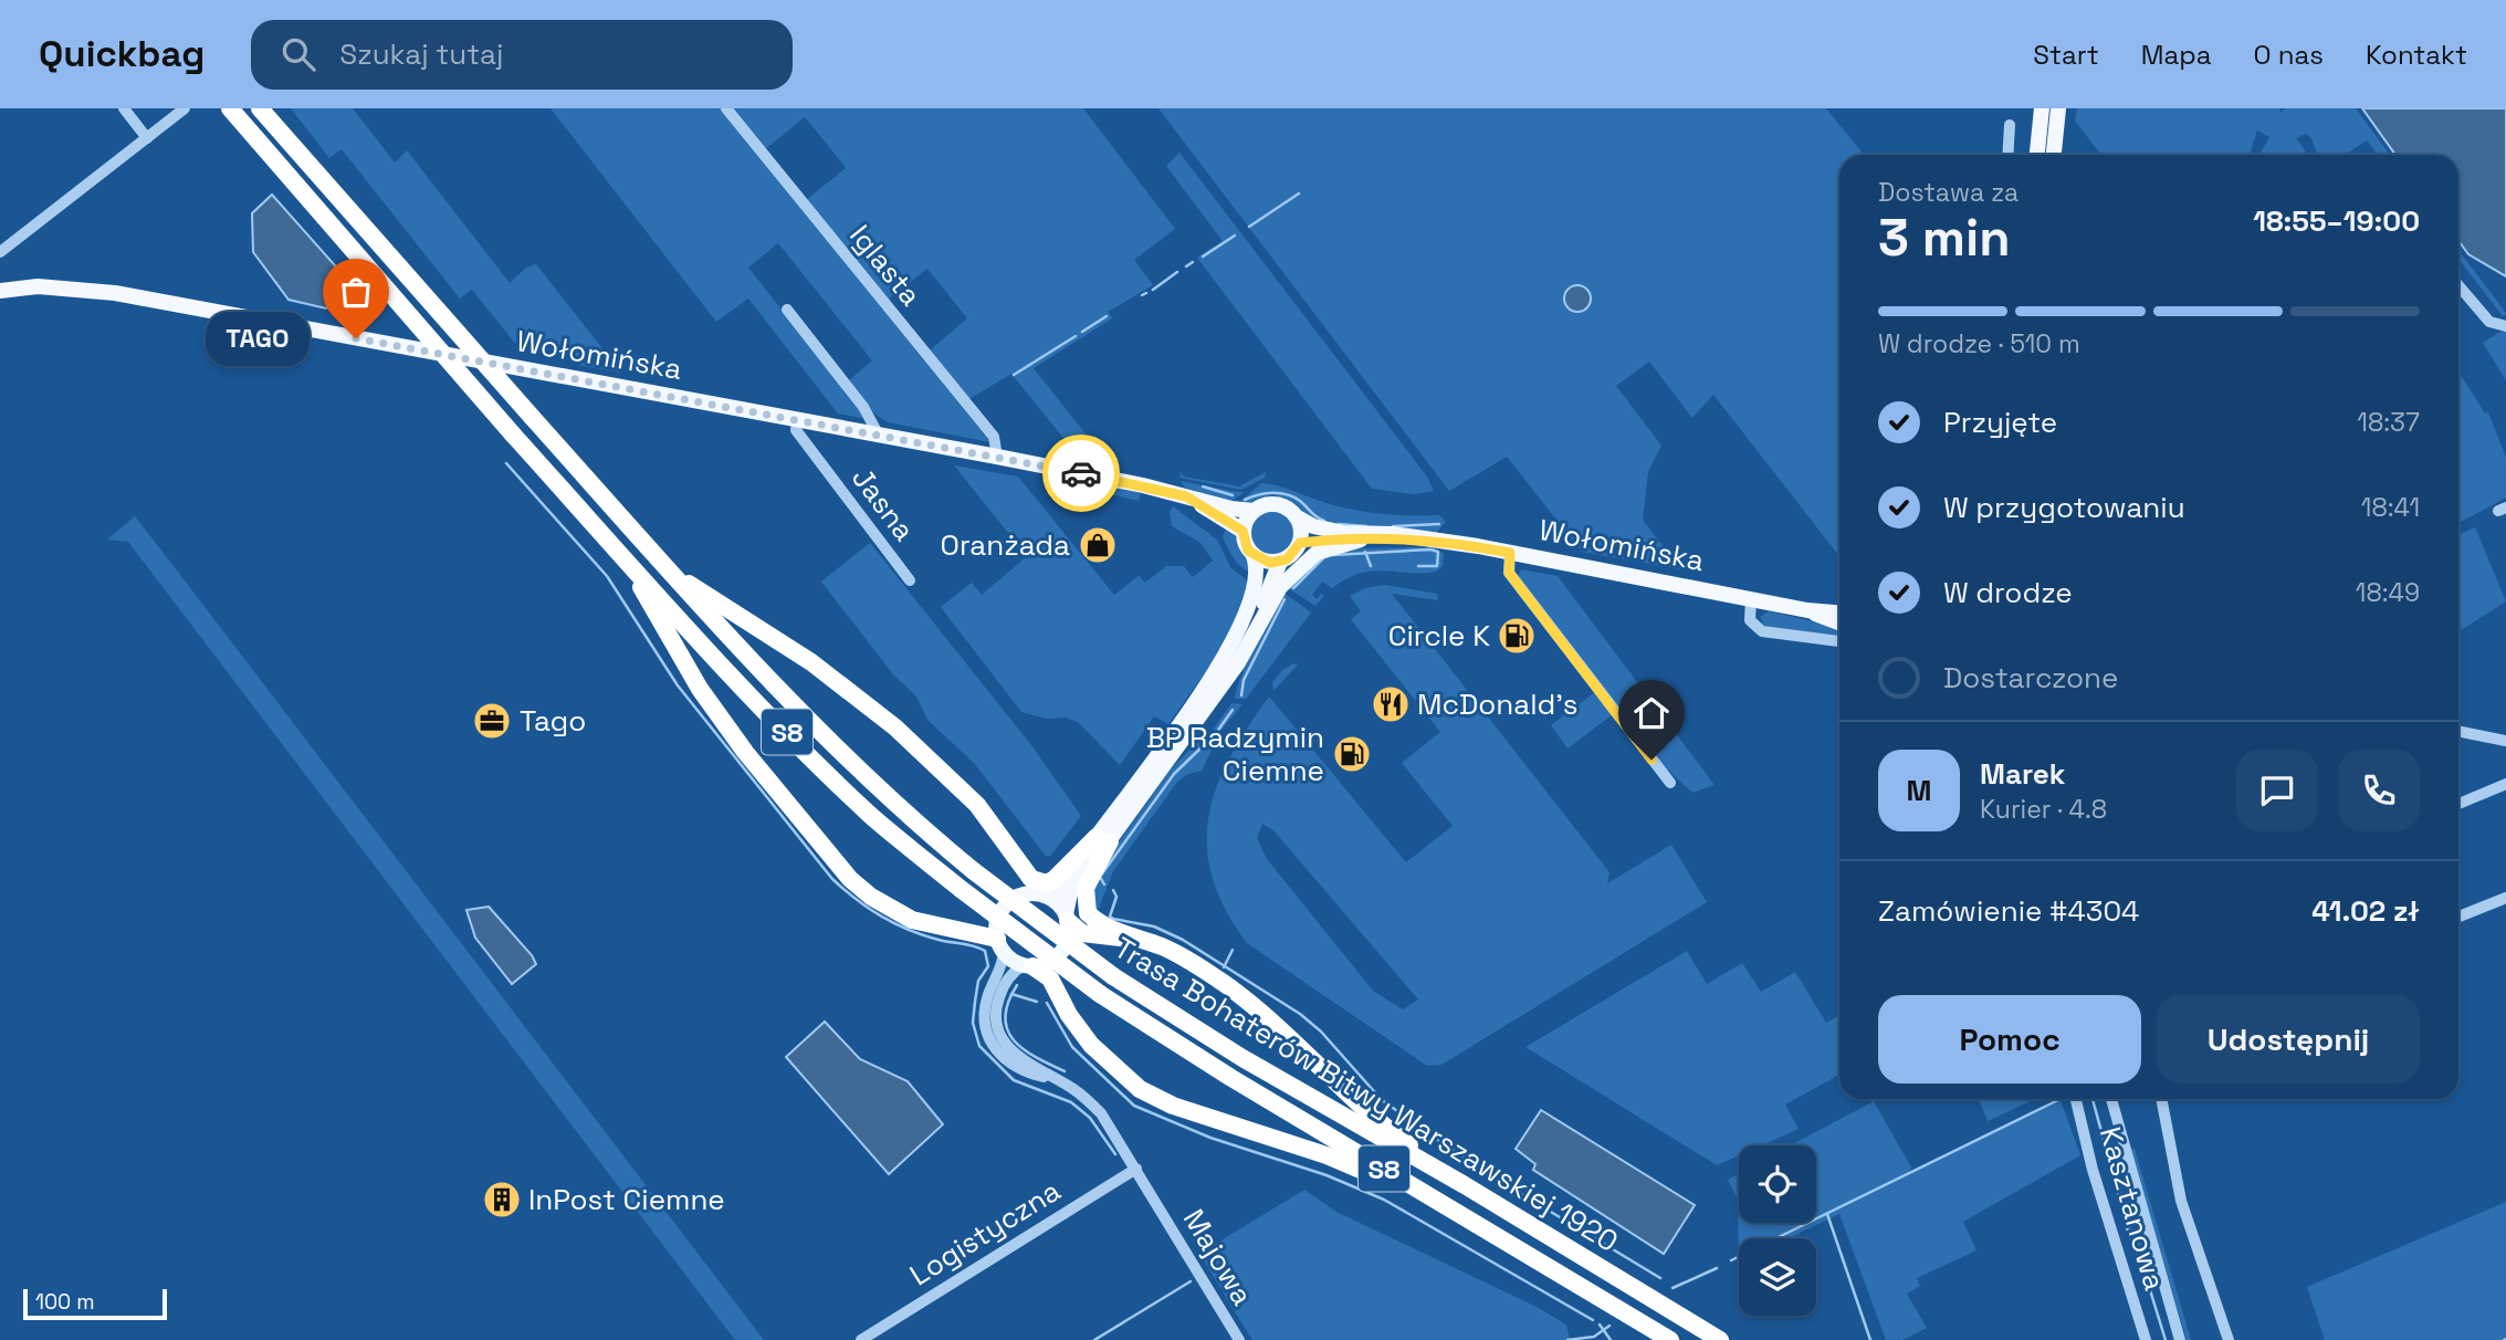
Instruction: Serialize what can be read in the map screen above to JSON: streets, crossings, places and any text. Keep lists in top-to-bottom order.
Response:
{
  "streets": {
    "highway": ["S8", "Trasa Bohaterów Bitwy Warszawskiej 1920"],
    "main road": ["Wołomińska"],
    "street": [
      "Iglasta",
      "Jasna",
      "Kasztanowa",
      "Logistyczna",
      "Majowa"
    ]
  },
  "crossings": [
    ["Iglasta", "Wołomińska"],
    ["Wołomińska", "Jasna"],
    ["Logistyczna", "Majowa"]
  ],
  "places": {
    "other": ["TAGO"],
    "shop": ["Oranżada"],
    "fuel station": ["Circle K", "BP Radzymin Ciemne"],
    "restaurant": ["McDonald's"],
    "office": ["Tago"],
    "building": ["InPost Ciemne"]
  },
  "scale_bar": "100 m",
  "page": {
    "header": "Quickbag",
    "search": "Szukaj tutaj",
    "nav": [
      "Start",
      "Mapa",
      "O nas",
      "Kontakt"
    ],
    "heading": ["3 min", "Dostawa za", "18:55–19:00"],
    "panel": [
      "Marek",
      "Kurier · 4.8",
      "Zamówienie #4304",
      "41.02 zł"
    ],
    "bar": "W drodze · 510 m",
    "bubble": "TAGO",
    "list": [
      ["Przyjęte", "18:37"],
      ["W przygotowaniu", "18:41"],
      ["W drodze", "18:49"],
      "Dostarczone"
    ],
    "round": "M",
    "buttons": ["Pomoc", "Udostępnij"],
    "scale": "100 m"
  }
}
